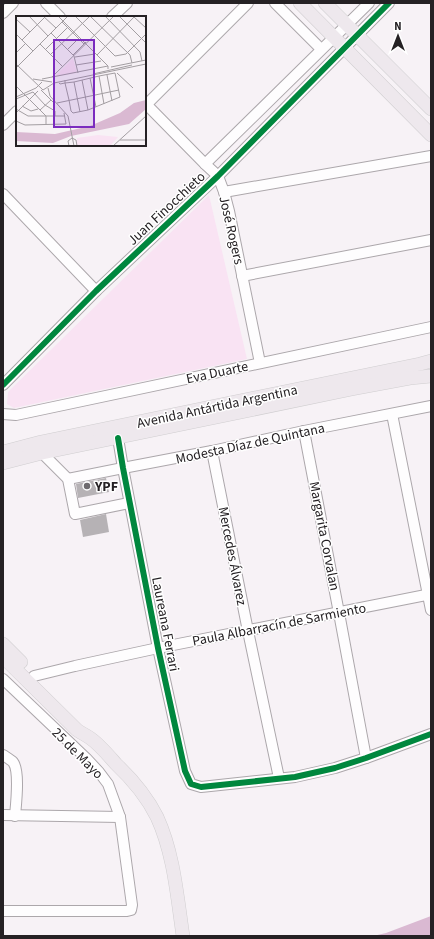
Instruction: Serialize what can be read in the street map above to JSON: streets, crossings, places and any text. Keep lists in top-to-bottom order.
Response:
{
  "streets": {
    "main road": ["Avenida Antártida Argentina"],
    "street": [
      "Juan Finocchieto",
      "José Rogers",
      "Eva Duarte",
      "Modesta Díaz de Quintana",
      "Margarita Corvalan",
      "Mercedes Álvarez",
      "Laureana Ferrari",
      "Paula Albarracín de Sarmiento",
      "25 de Mayo"
    ]
  },
  "crossings": [
    ["Juan Finocchieto", "José Rogers"],
    ["José Rogers", "Eva Duarte"],
    ["Avenida Antártida Argentina", "Laureana Ferrari"],
    ["Modesta Díaz de Quintana", "Margarita Corvalan"],
    ["Modesta Díaz de Quintana", "Mercedes Álvarez"],
    ["Modesta Díaz de Quintana", "Laureana Ferrari"],
    ["Margarita Corvalan", "Paula Albarracín de Sarmiento"],
    ["Mercedes Álvarez", "Laureana Ferrari"],
    ["Mercedes Álvarez", "Paula Albarracín de Sarmiento"],
    ["Laureana Ferrari", "Paula Albarracín de Sarmiento"]
  ],
  "places": ["YPF"],
  "north": "top"
}
